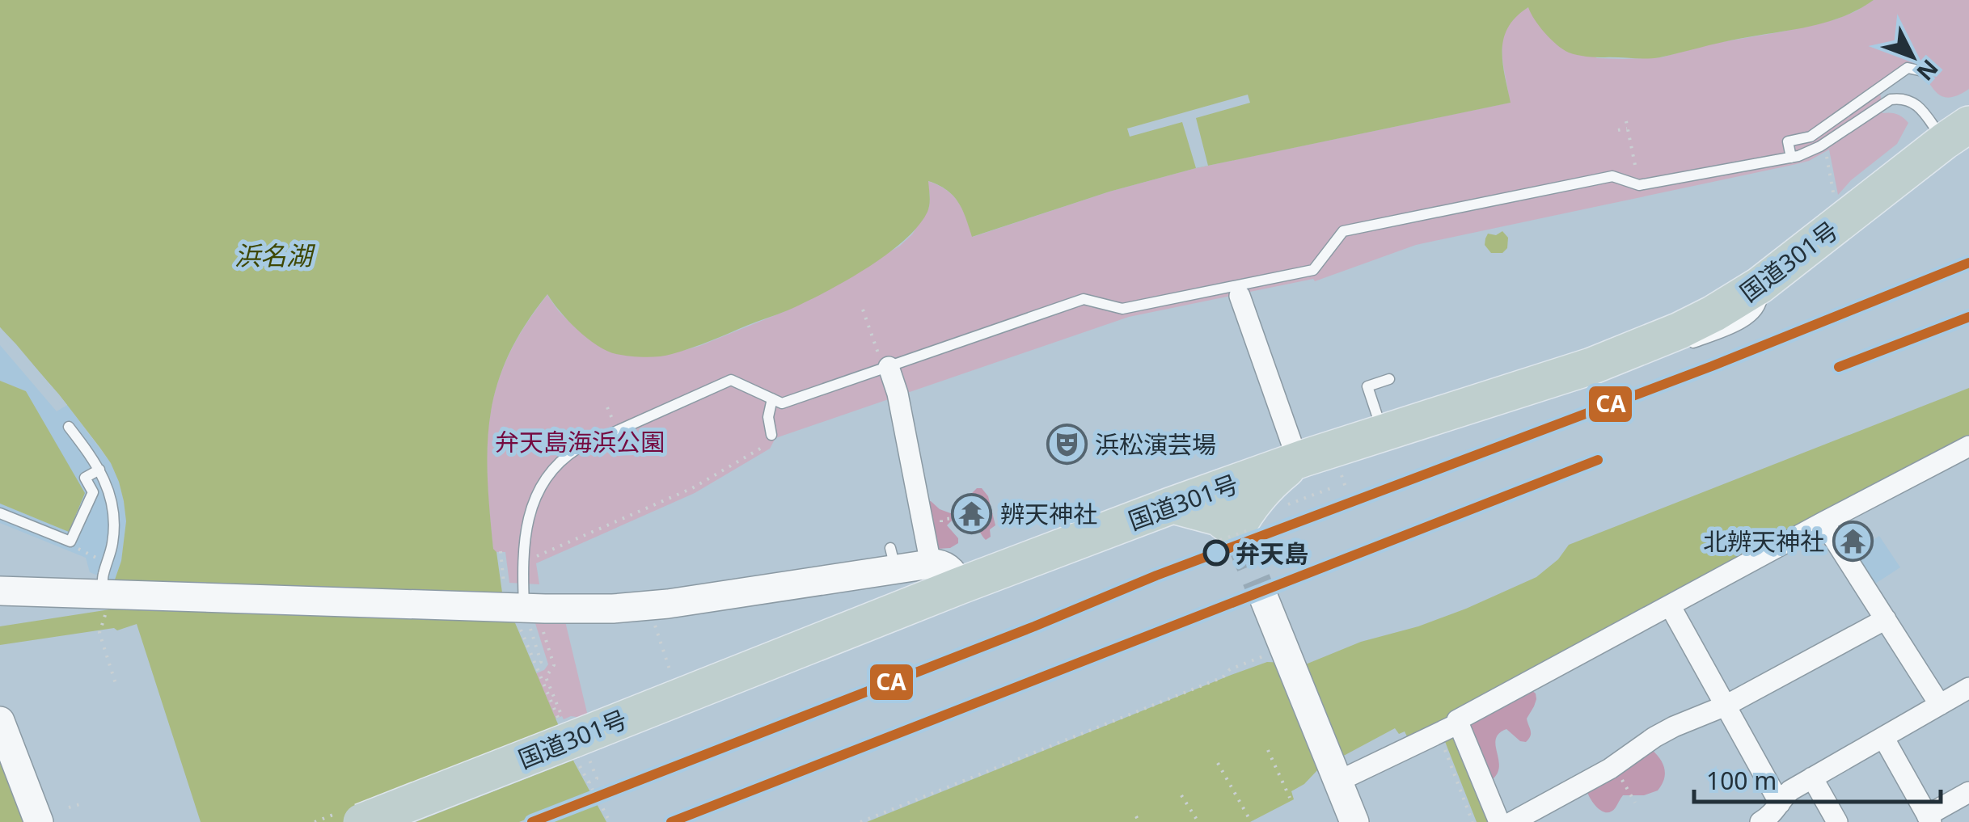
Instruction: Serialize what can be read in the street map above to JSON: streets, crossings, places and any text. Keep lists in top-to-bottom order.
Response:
{
  "streets": {
    "highway": ["国道301号"]
  },
  "water": ["浜名湖"],
  "parks": ["弁天島海浜公園"],
  "places": {
    "theatre": ["浜松演芸場"],
    "temple": ["辨天神社", "北辨天神社"],
    "other": ["弁天島"]
  },
  "lines": ["transit line CA"],
  "scale_bar": "100 m",
  "north": "bottom right"
}
